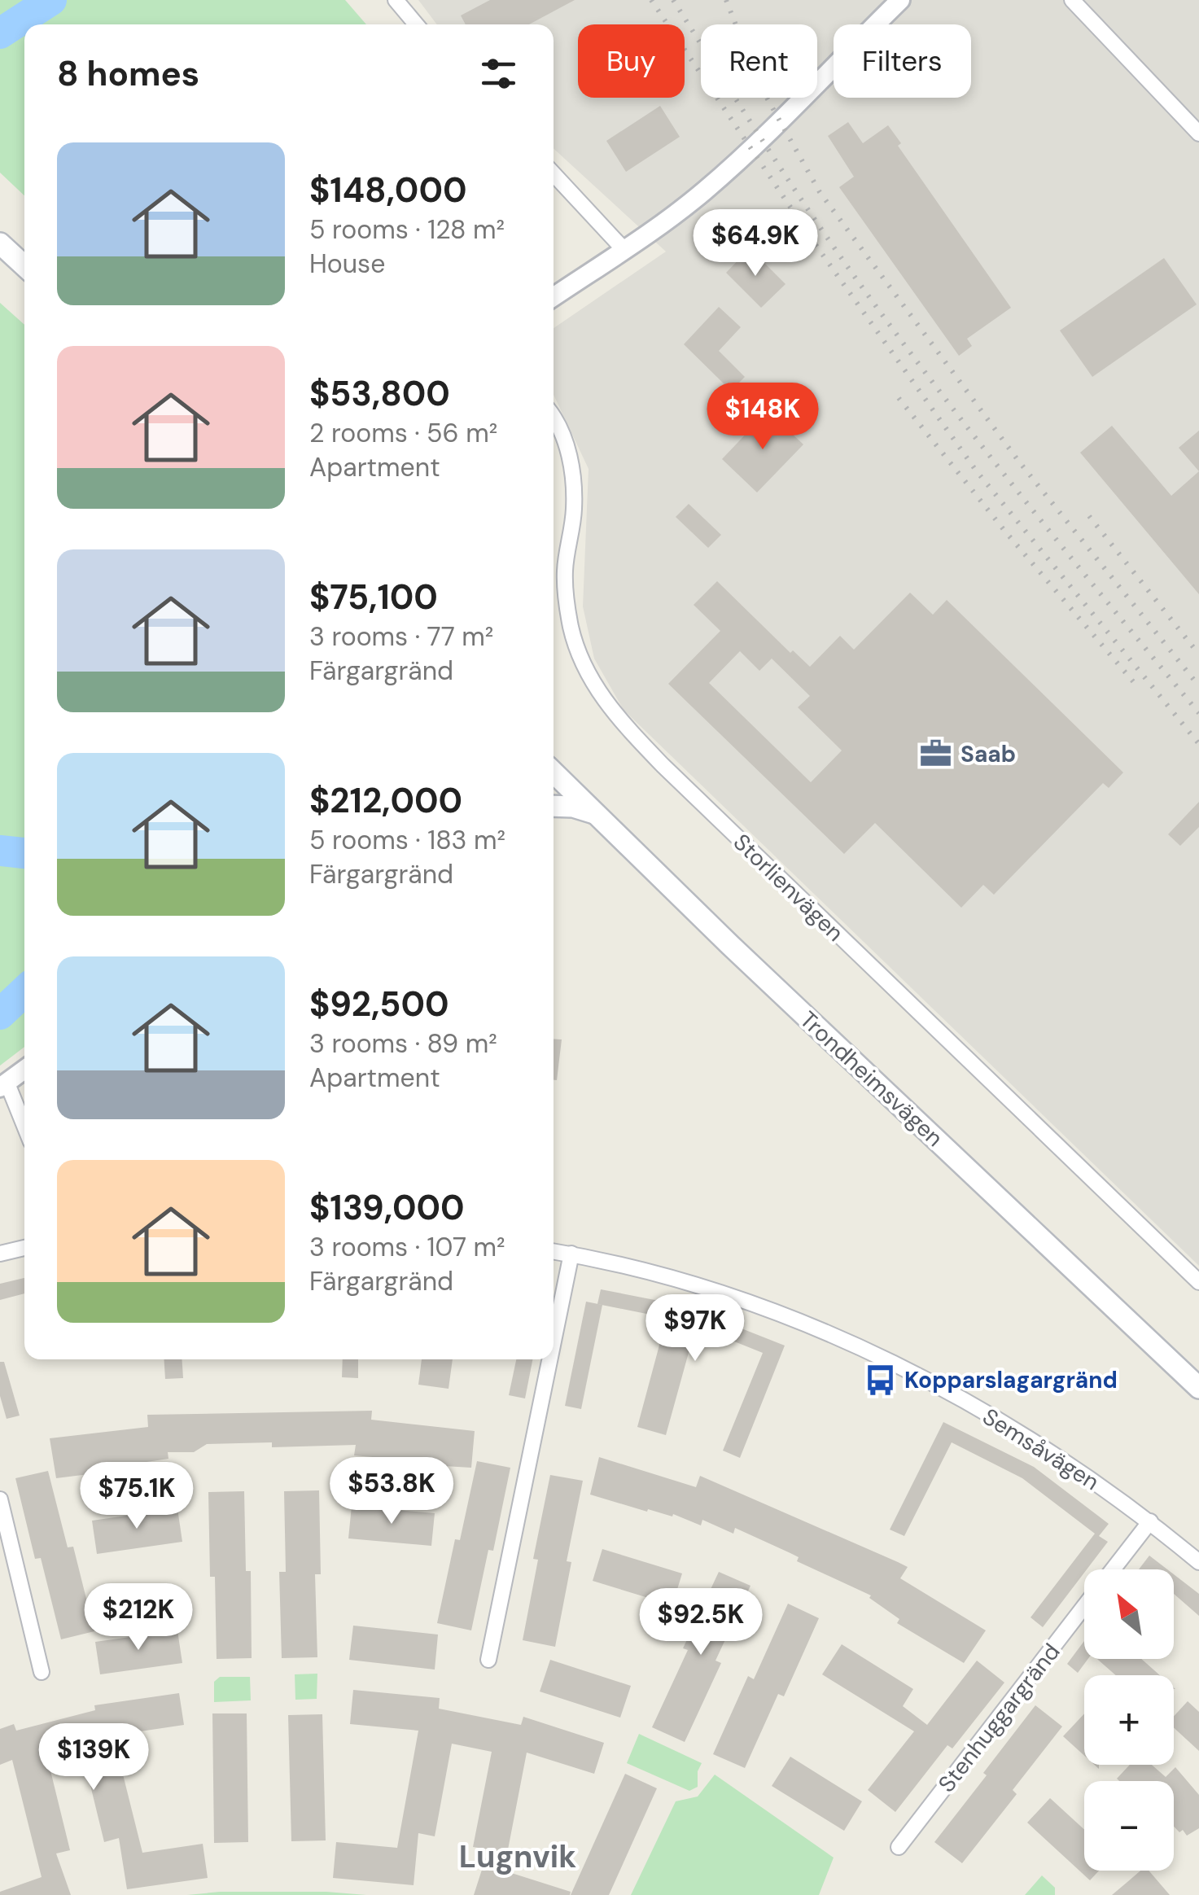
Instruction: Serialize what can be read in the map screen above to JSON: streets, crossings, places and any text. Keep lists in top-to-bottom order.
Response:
{
  "streets": {
    "main road": ["Trondheimsvägen"],
    "street": ["Storlienvägen", "Semsåvägen", "Stenhuggargränd"]
  },
  "crossings": [
    ["Semsåvägen", "Stenhuggargränd"]
  ],
  "districts": ["Lugnvik"],
  "places": {
    "office": ["Saab"],
    "bus stop": ["Kopparslagargränd"]
  },
  "north": "top left",
  "page": {
    "chip": ["Buy", "Rent", "Filters"],
    "heading": "8 homes",
    "list": [
      {
        "name": "$148,000",
        "note": "5 rooms · 128 m² · House"
      },
      {
        "name": "$53,800",
        "note": "2 rooms · 56 m² · Apartment"
      },
      {
        "name": "$75,100",
        "note": "3 rooms · 77 m² · Färgargränd"
      },
      {
        "name": "$212,000",
        "note": "5 rooms · 183 m² · Färgargränd"
      },
      {
        "name": "$92,500",
        "note": "3 rooms · 89 m² · Apartment"
      },
      {
        "name": "$139,000",
        "note": "3 rooms · 107 m² · Färgargränd"
      }
    ],
    "price": [
      "$64.9K",
      "$148K",
      "$97K",
      "$53.8K",
      "$75.1K",
      "$212K",
      "$92.5K",
      "$139K"
    ],
    "map_buttons": ["+", "−"]
  }
}
